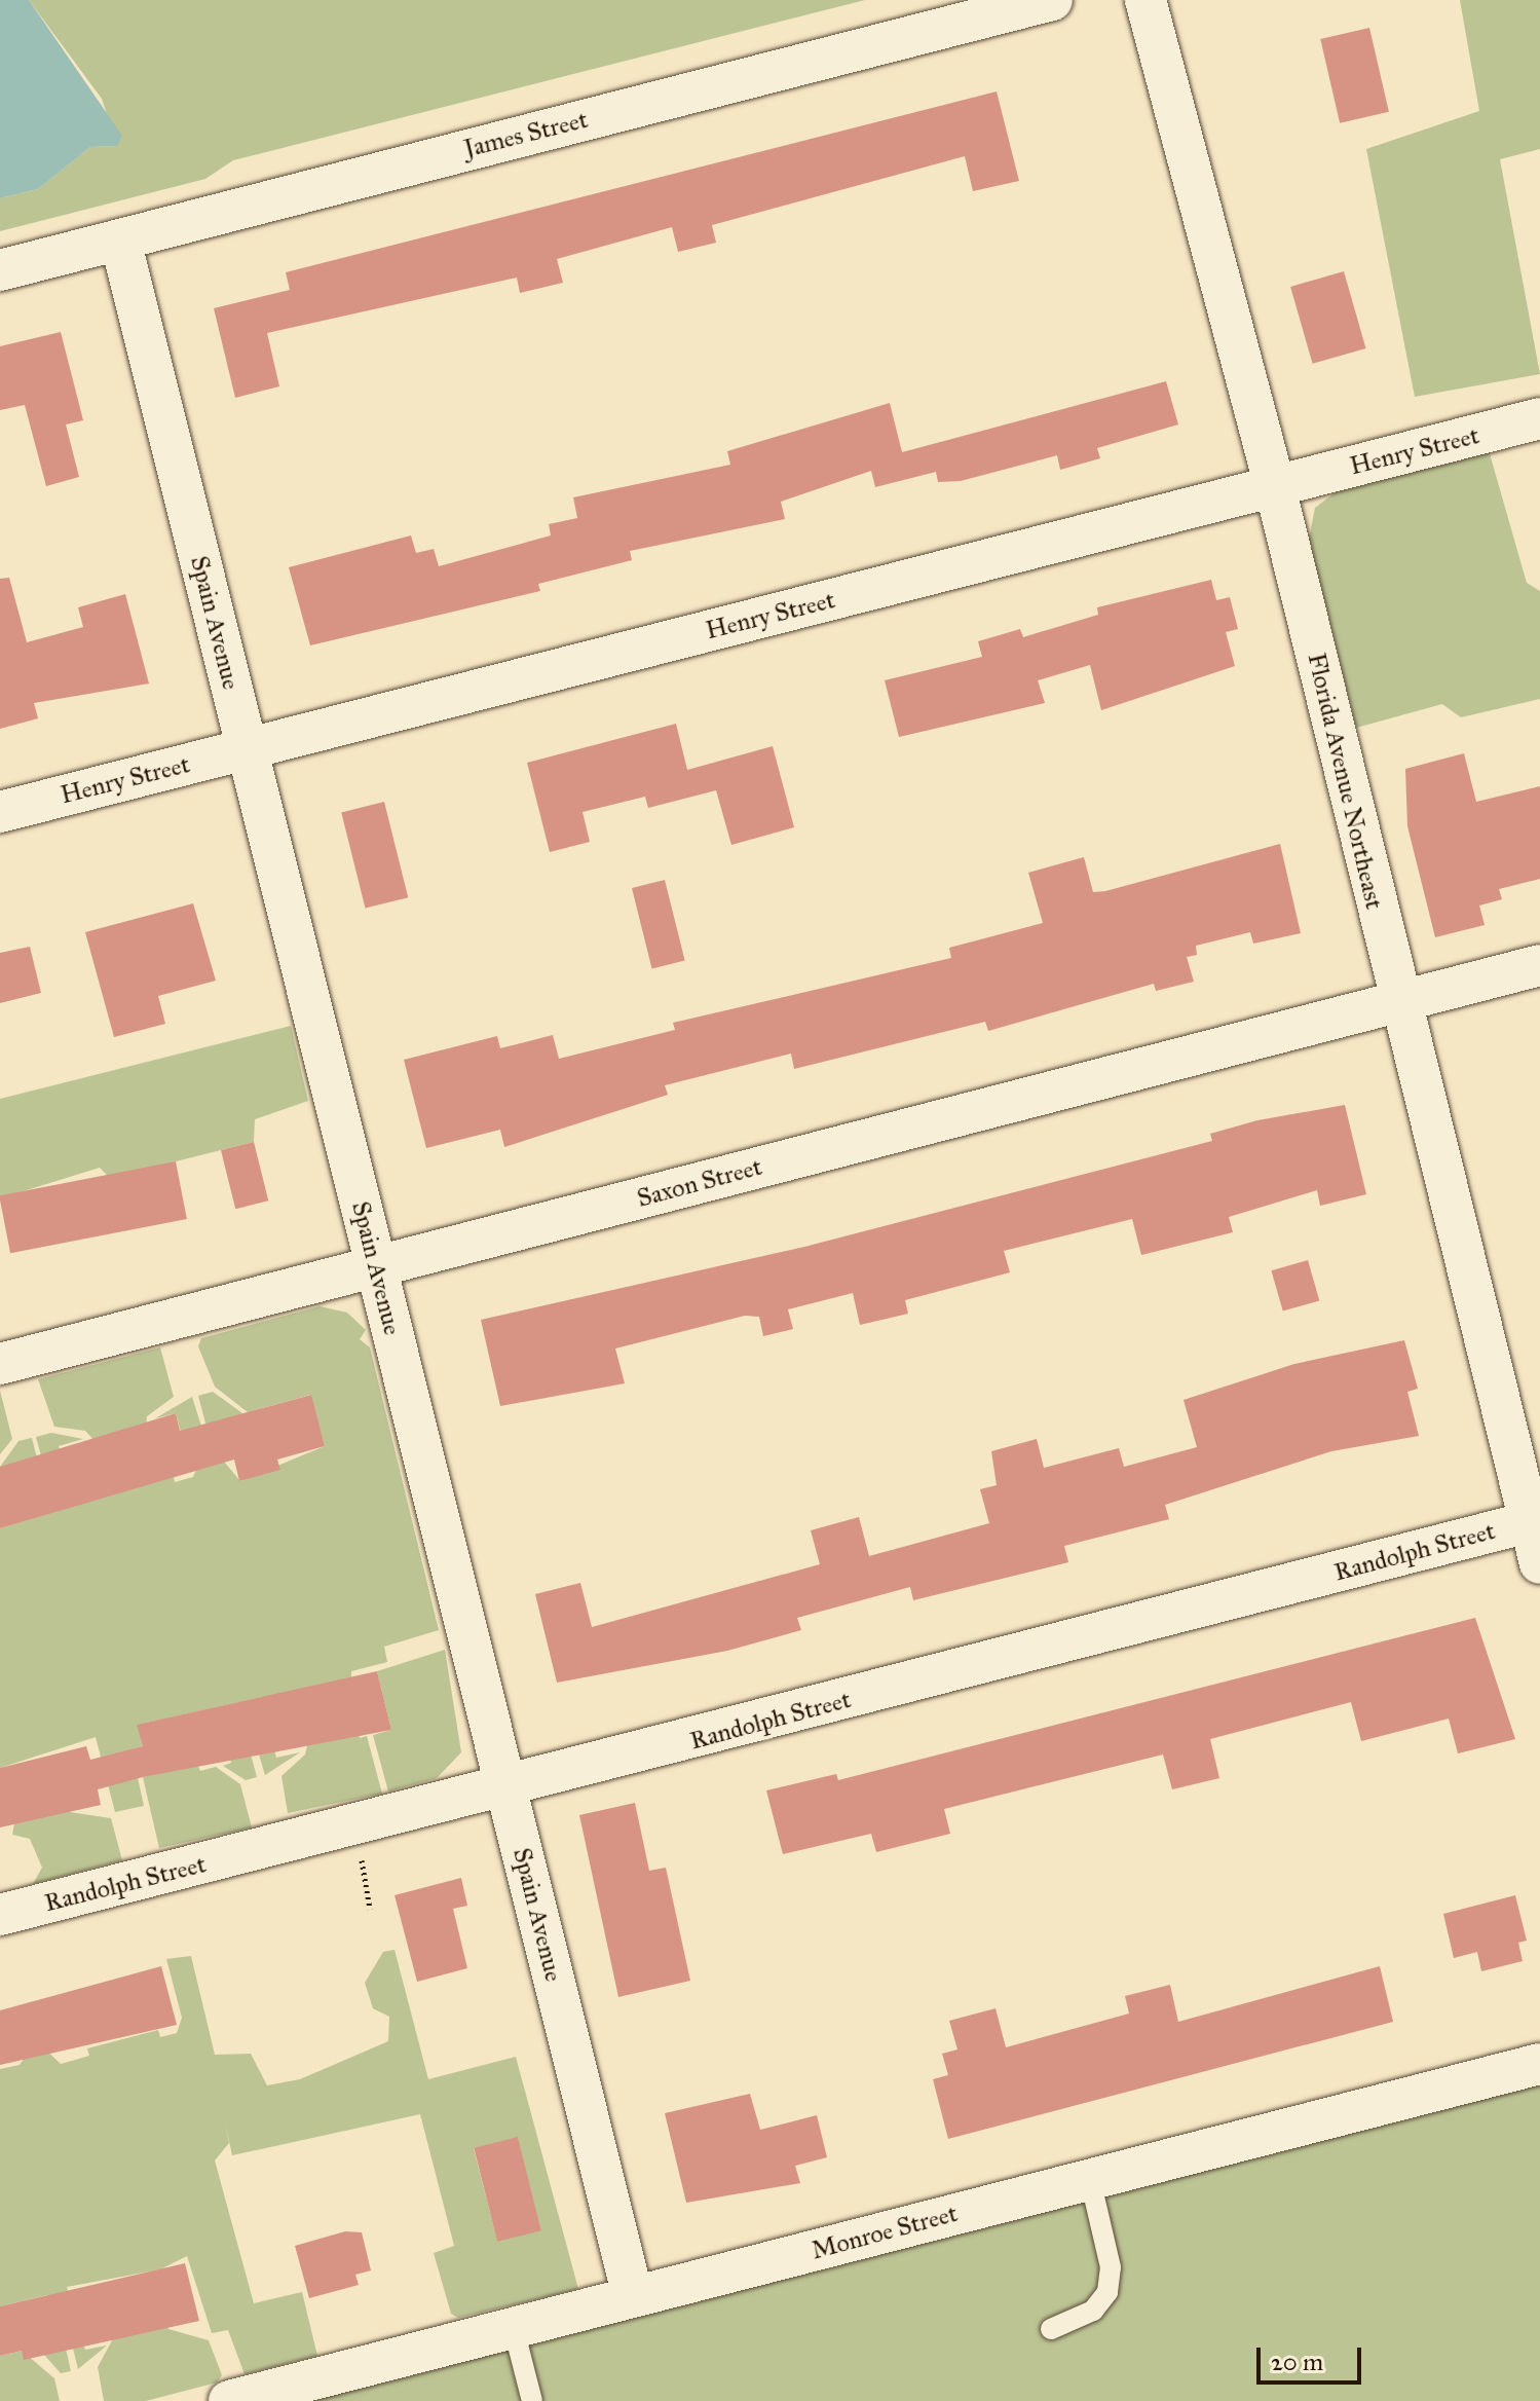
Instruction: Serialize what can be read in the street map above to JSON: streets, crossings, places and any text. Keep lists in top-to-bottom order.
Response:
{
  "streets": {
    "street": [
      "James Street",
      "Henry Street",
      "Spain Avenue",
      "Florida Avenue Northeast",
      "Saxon Street",
      "Randolph Street",
      "Monroe Street"
    ]
  },
  "crossings": [
    ["James Street", "Spain Avenue"],
    ["Henry Street", "Spain Avenue"],
    ["Henry Street", "Florida Avenue Northeast"],
    ["Spain Avenue", "Saxon Street"],
    ["Spain Avenue", "Randolph Street"],
    ["Spain Avenue", "Monroe Street"],
    ["Florida Avenue Northeast", "Saxon Street"],
    ["Florida Avenue Northeast", "Randolph Street"]
  ],
  "scale_bar": "20 m"
}
